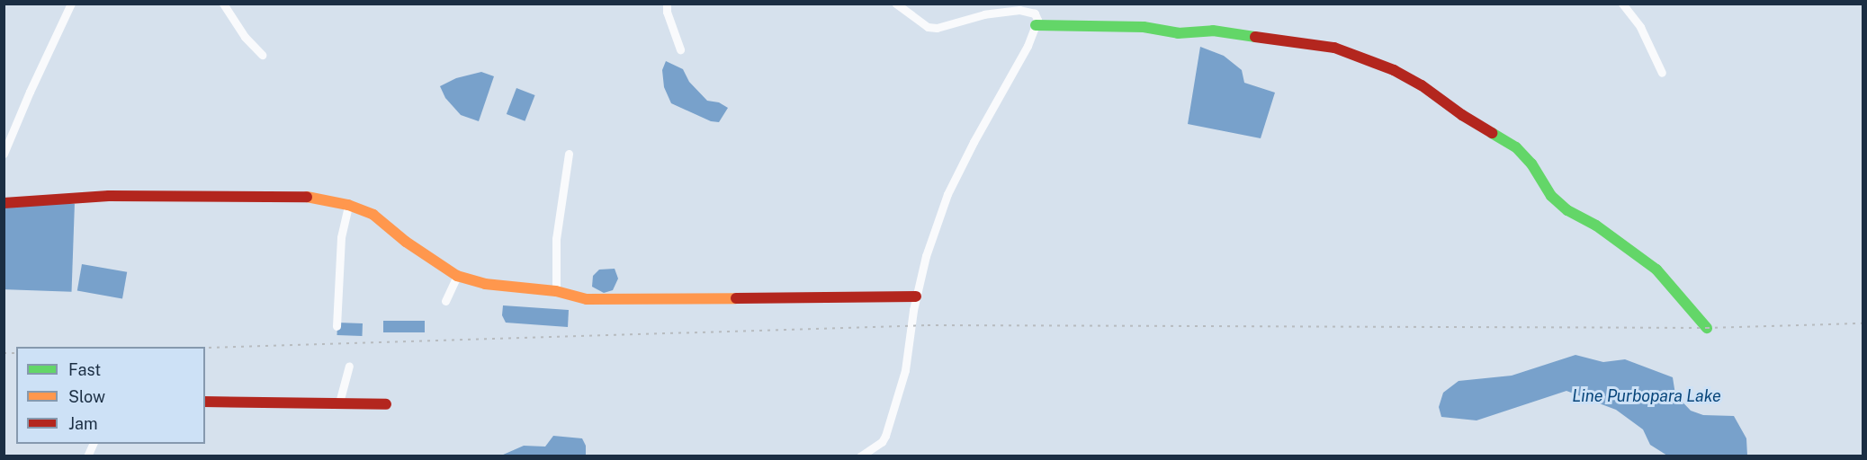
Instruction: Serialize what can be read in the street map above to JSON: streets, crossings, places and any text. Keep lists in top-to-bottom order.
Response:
{
  "water": ["Line Purbopara Lake"],
  "legend": ["Fast", "Slow", "Jam"]
}
